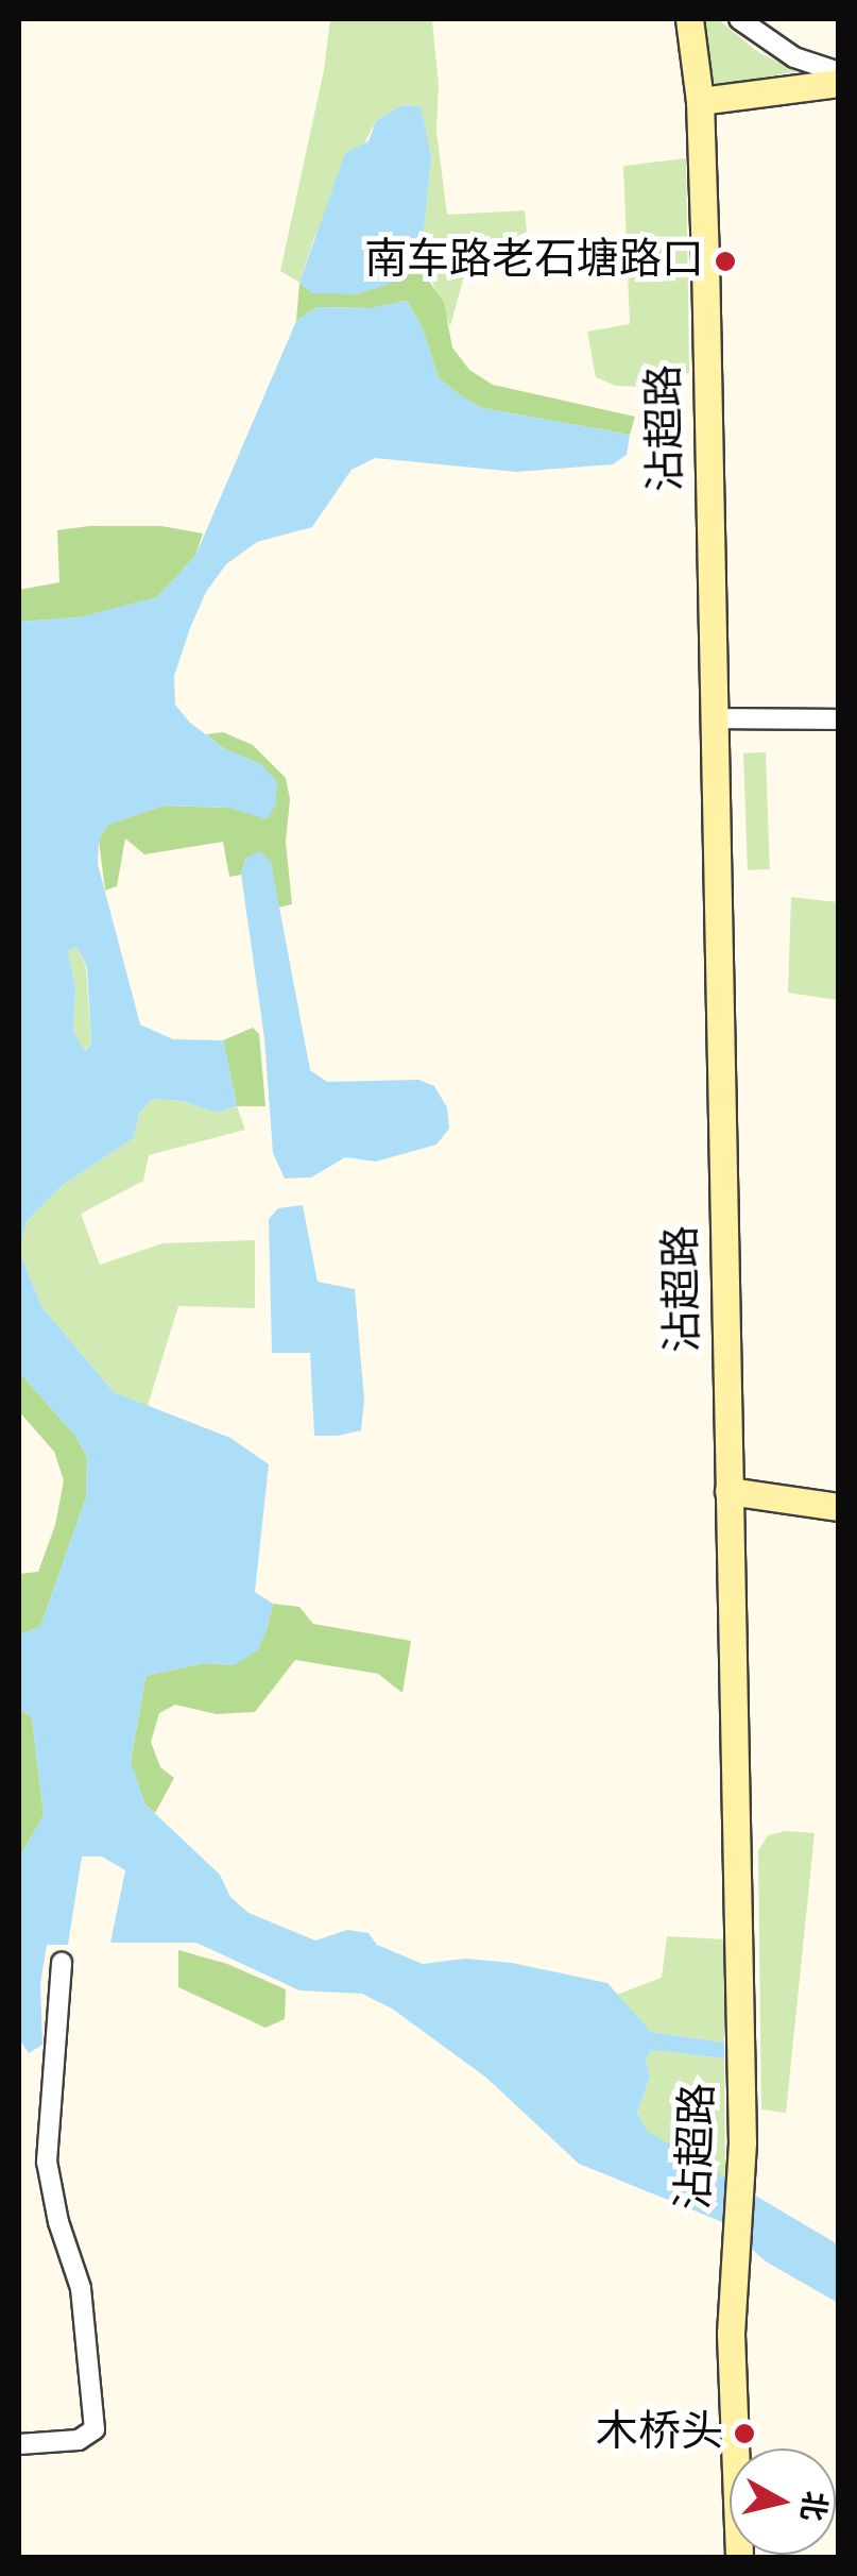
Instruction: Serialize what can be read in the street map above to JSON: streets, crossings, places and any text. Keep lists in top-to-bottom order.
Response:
{
  "streets": {
    "street": ["沾超路"]
  },
  "places": ["南车路老石塘路口", "木桥头"],
  "north": "right"
}
